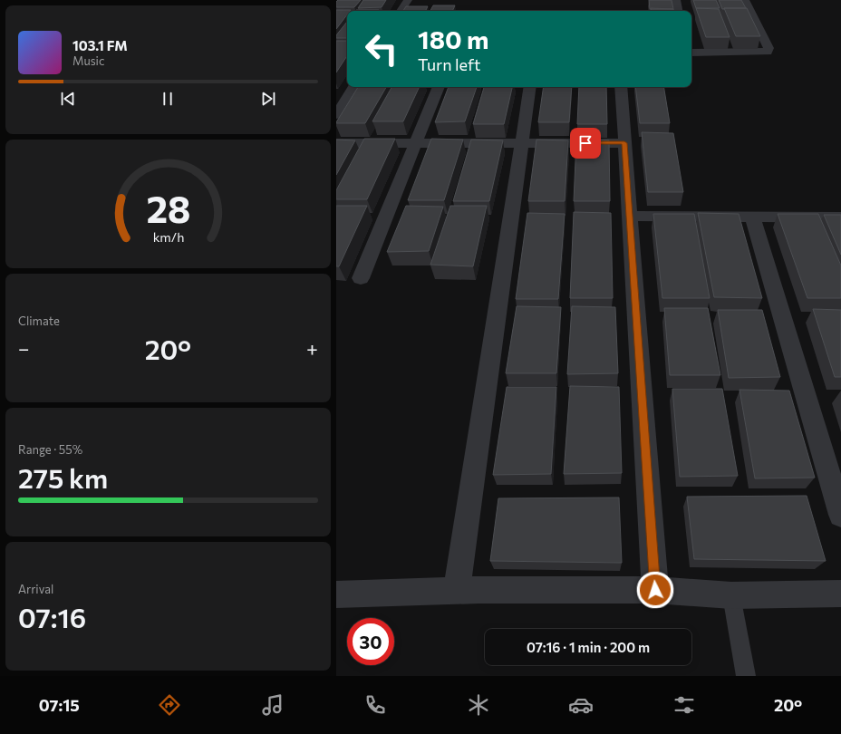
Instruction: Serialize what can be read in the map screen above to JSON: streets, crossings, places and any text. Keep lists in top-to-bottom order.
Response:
{
  "page": {
    "turn": ["180 m", "Turn left"],
    "song": ["103.1 FM", "Music"],
    "tile": [
      "Climate",
      ["Range · 55%", "275 km"],
      ["Arrival", "07:16"]
    ],
    "heat": ["−", "20°", "+"],
    "limit": "30",
    "trip": "07:16 · 1 min · 200 m",
    "tabs": ["07:15", "20°"],
    "gauge": ["28", "km/h"]
  }
}
